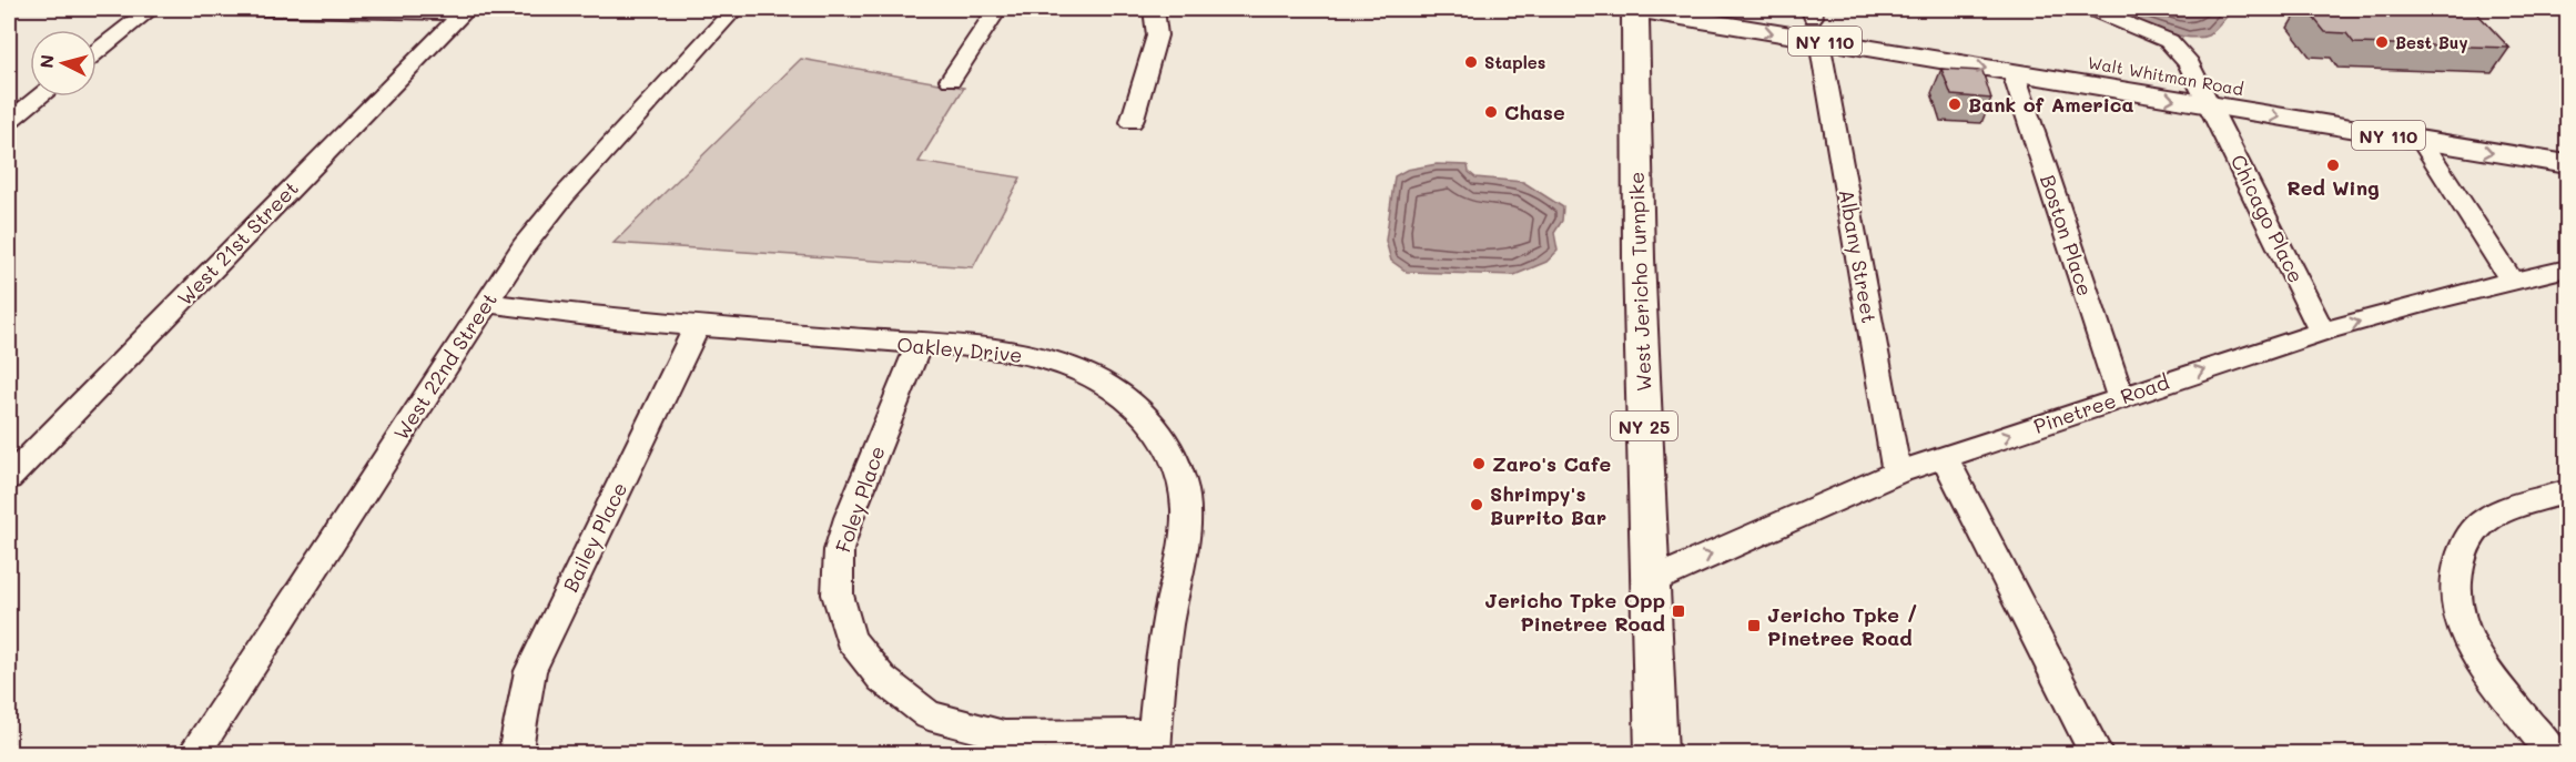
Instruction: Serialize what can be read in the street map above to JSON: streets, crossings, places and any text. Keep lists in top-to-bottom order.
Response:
{
  "streets": {
    "main road": [
      "NY 110",
      "Walt Whitman Road",
      "West Jericho Turnpike",
      "NY 25"
    ],
    "street": [
      "Chicago Place",
      "Boston Place",
      "West 21st Street",
      "Albany Street",
      "Oakley Drive",
      "West 22nd Street",
      "Pinetree Road",
      "Foley Place",
      "Bailey Place"
    ]
  },
  "crossings": [
    ["Walt Whitman Road", "Chicago Place"],
    ["Walt Whitman Road", "Boston Place"],
    ["Walt Whitman Road", "Albany Street"],
    ["Walt Whitman Road", "West Jericho Turnpike"],
    ["Chicago Place", "Pinetree Road"],
    ["Boston Place", "Pinetree Road"],
    ["Albany Street", "Pinetree Road"],
    ["West Jericho Turnpike", "Pinetree Road"],
    ["Oakley Drive", "West 22nd Street"],
    ["Oakley Drive", "Foley Place"],
    ["Oakley Drive", "Bailey Place"]
  ],
  "one_way": ["Pinetree Road"],
  "places": {
    "other": [
      "Best Buy",
      "Staples",
      "Bank of America",
      "Chase",
      "Red Wing",
      "Zaro's Cafe",
      "Shrimpy's Burrito Bar"
    ],
    "transit": ["Jericho Tpke Opp Pinetree Road", "Jericho Tpke / Pinetree Road"]
  },
  "north": "left"
}
